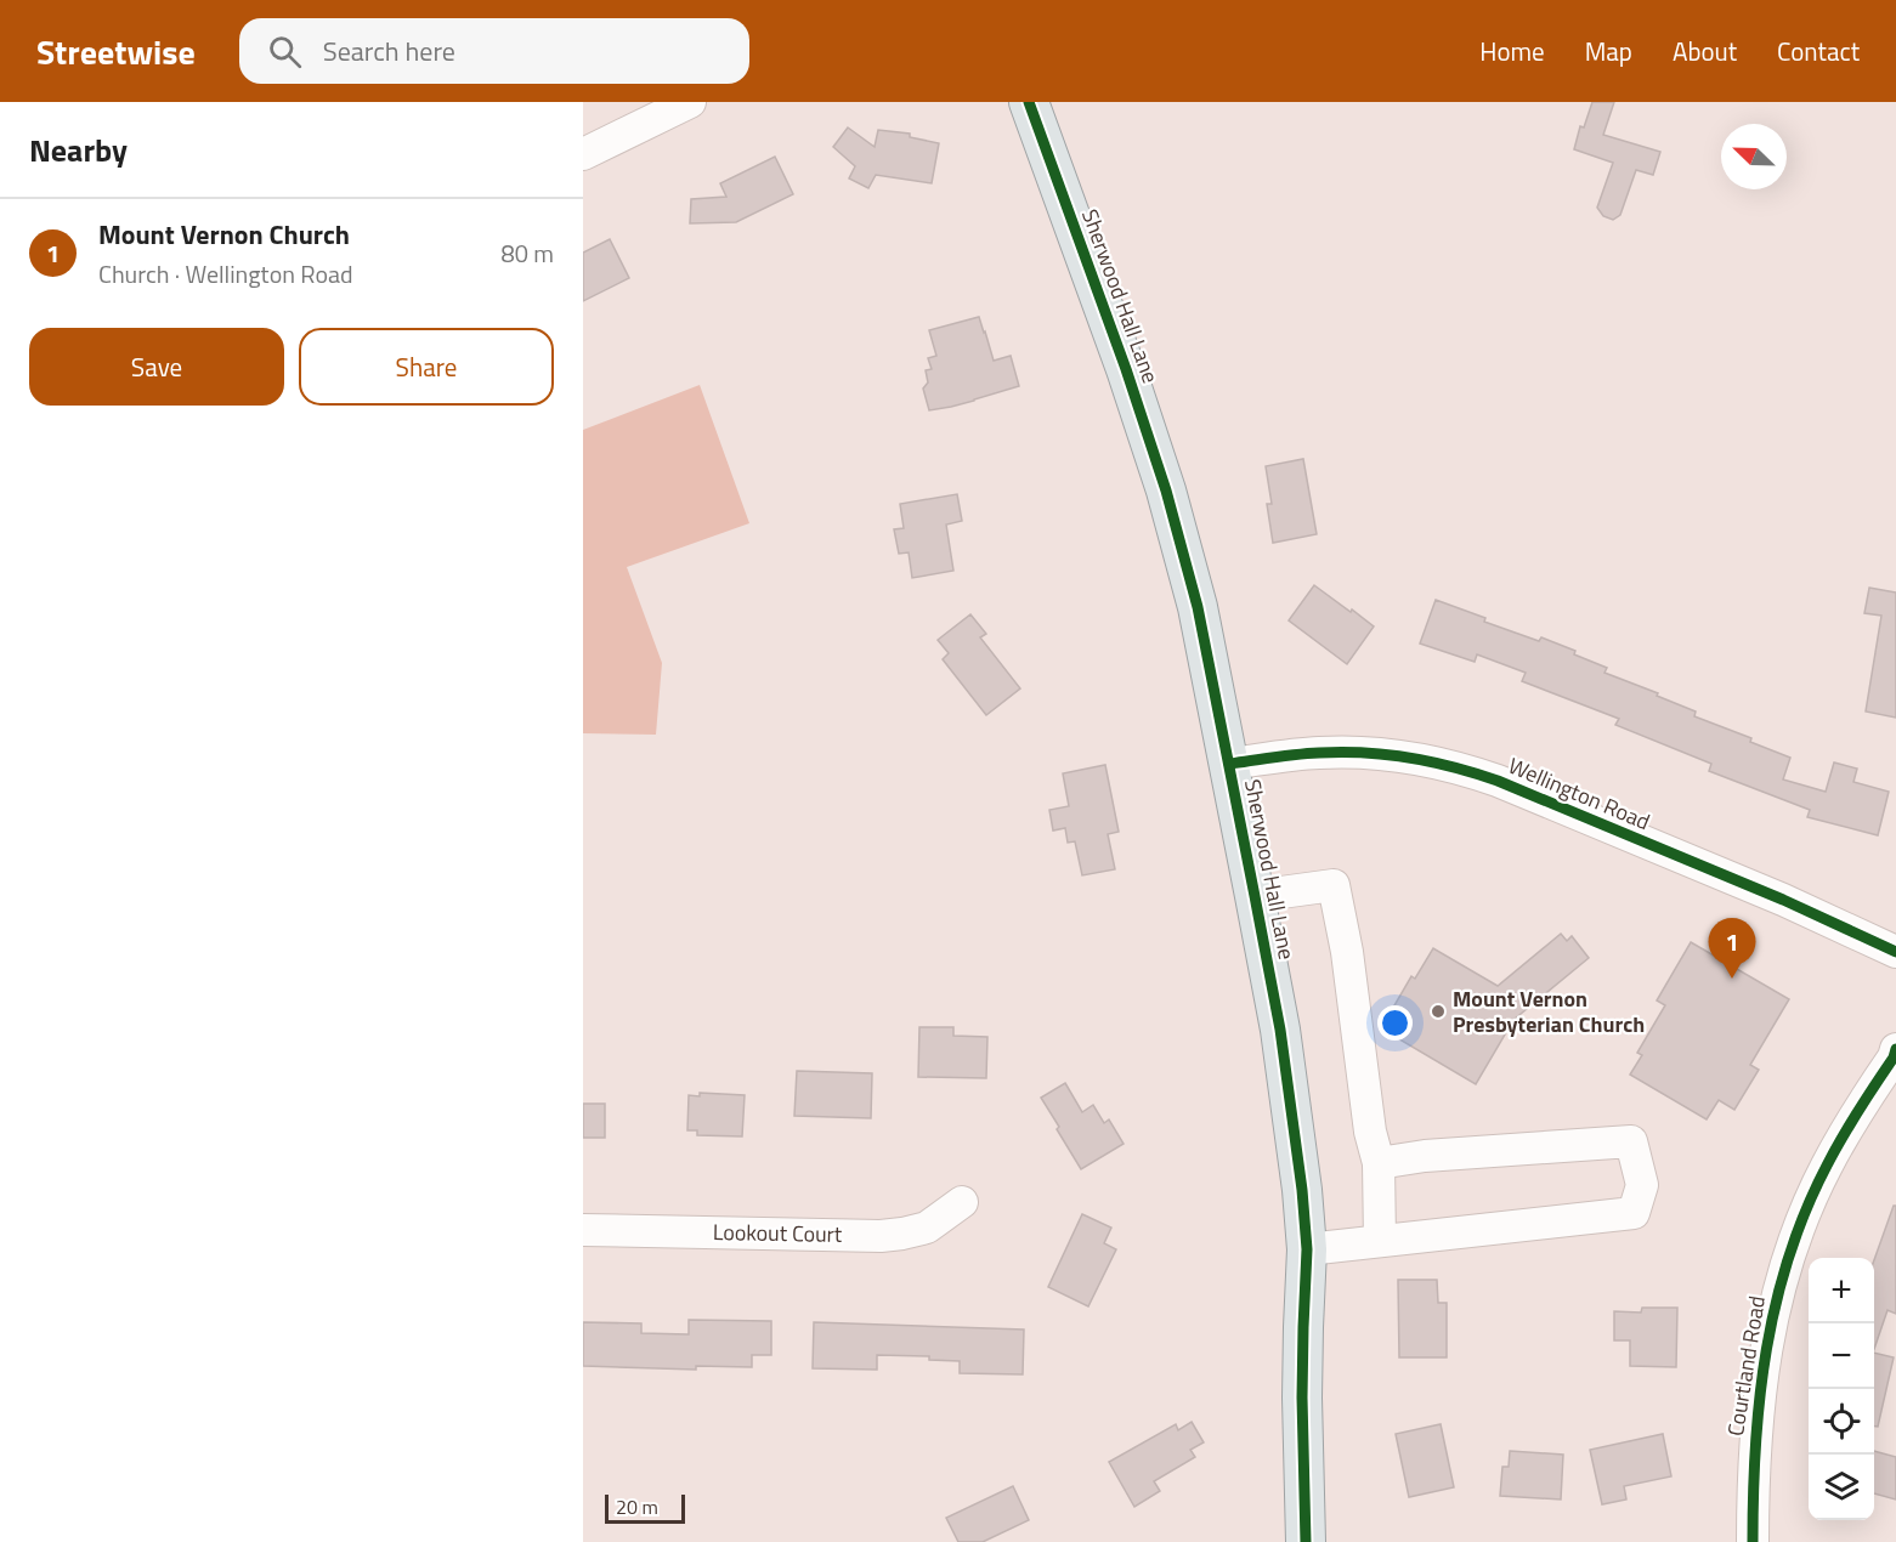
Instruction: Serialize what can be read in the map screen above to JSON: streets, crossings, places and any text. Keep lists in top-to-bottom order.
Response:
{
  "streets": {
    "main road": ["Sherwood Hall Lane"],
    "street": ["Wellington Road", "Lookout Court", "Courtland Road"]
  },
  "crossings": [
    ["Sherwood Hall Lane", "Wellington Road"]
  ],
  "places": ["Mount Vernon Presbyterian Church"],
  "scale_bar": "20 m",
  "north": "top left",
  "page": {
    "header": "Streetwise",
    "search": "Search here",
    "nav": [
      "Home",
      "Map",
      "About",
      "Contact"
    ],
    "heading": "Nearby",
    "list": [
      {
        "mark": "1",
        "name": "Mount Vernon Church",
        "note": "Church · Wellington Road",
        "value": "80 m"
      }
    ],
    "buttons": ["Save", "Share"],
    "pins": "1",
    "map_buttons": ["+", "−"],
    "scale": "20 m"
  }
}
